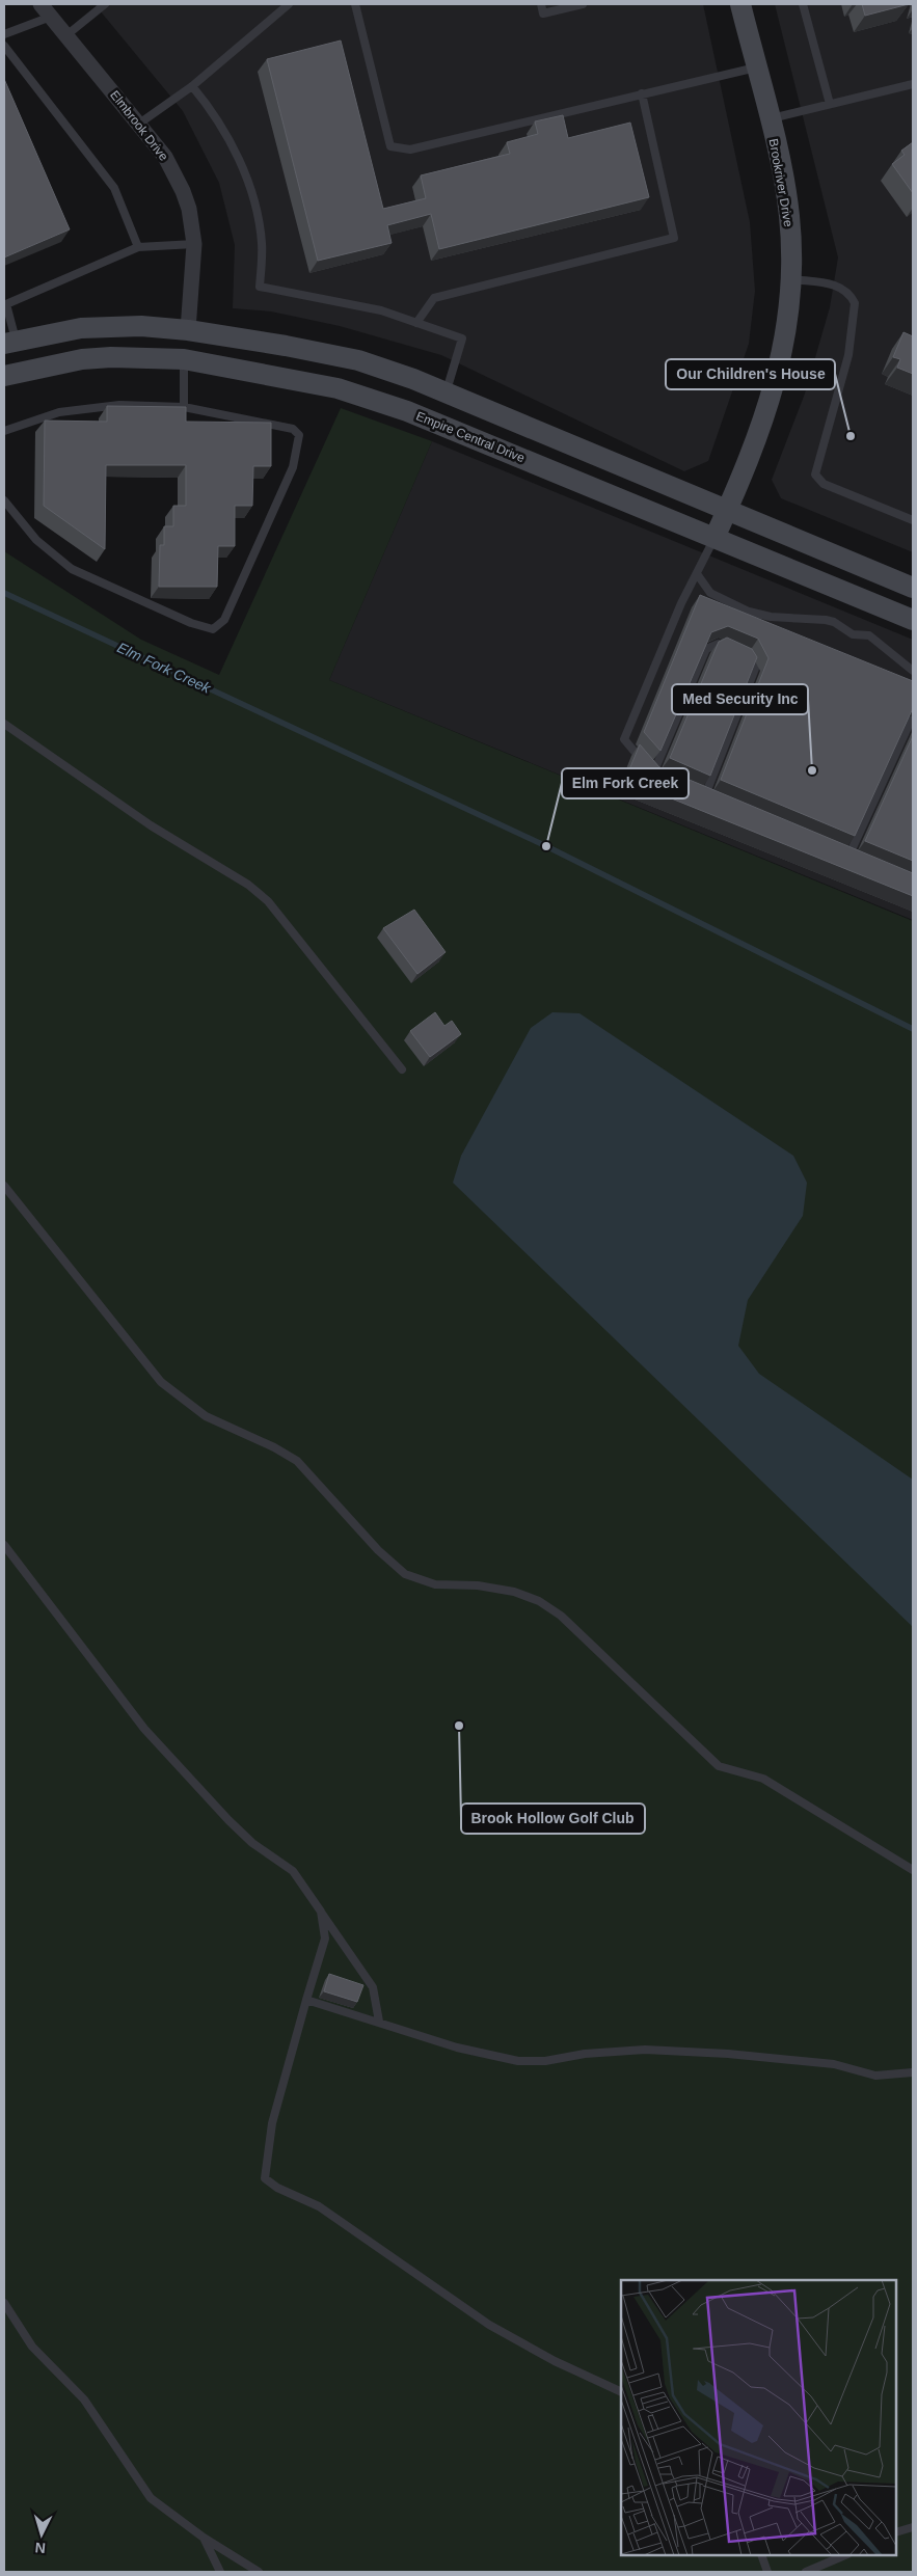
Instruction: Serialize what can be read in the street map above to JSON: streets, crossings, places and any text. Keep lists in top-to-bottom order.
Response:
{
  "streets": {
    "street": ["Elmbrook Drive", "Brookriver Drive", "Empire Central Drive"]
  },
  "crossings": [
    ["Brookriver Drive", "Empire Central Drive"]
  ],
  "water": ["Elm Fork Creek"],
  "places": [
    "Our Children's House",
    "Med Security Inc",
    "Elm Fork Creek",
    "Brook Hollow Golf Club"
  ],
  "north": "bottom"
}
